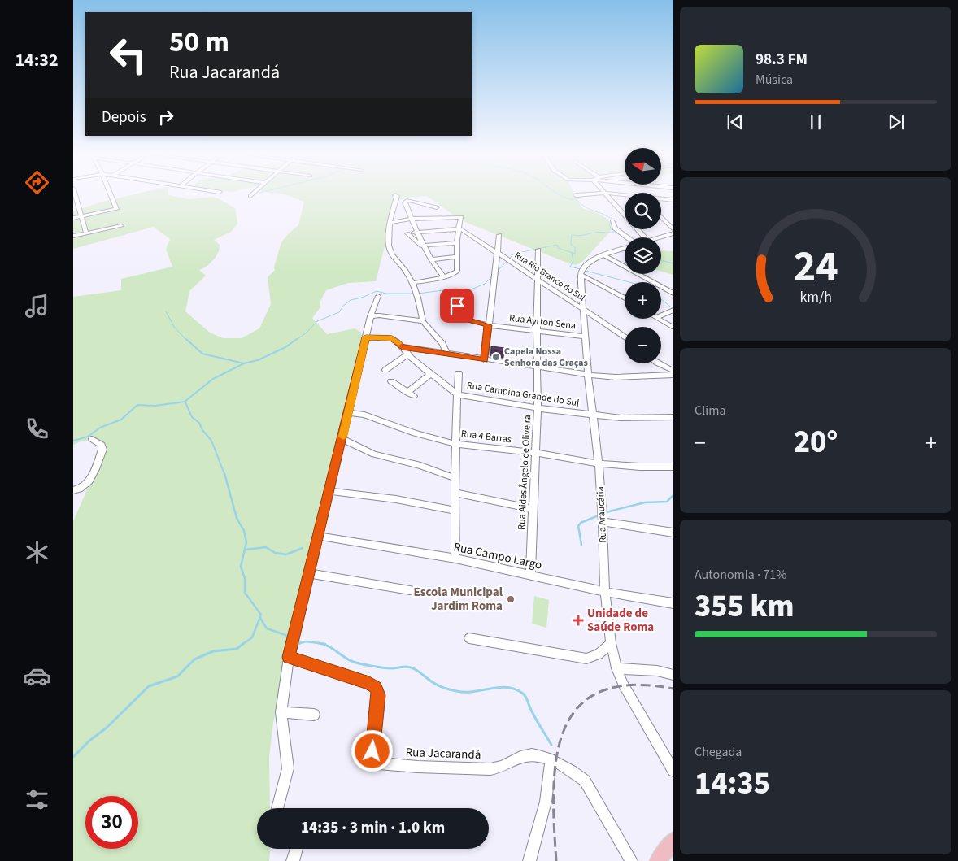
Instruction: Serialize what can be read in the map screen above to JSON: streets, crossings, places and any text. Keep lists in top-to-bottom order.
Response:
{
  "streets": {
    "street": [
      "Rua Rio Branco do Sul",
      "Rua Ayrton Sena",
      "Rua Campina Grande do Sul",
      "Rua 4 Barras",
      "Rua Aides Ângelo de Oliveira",
      "Rua Araucária",
      "Rua Campo Largo",
      "Rua Jacarandá"
    ]
  },
  "crossings": [
    ["Rua Rio Branco do Sul", "Rua Aides Ângelo de Oliveira"],
    ["Rua Rio Branco do Sul", "Rua Araucária"],
    ["Rua Ayrton Sena", "Rua Aides Ângelo de Oliveira"],
    ["Rua Ayrton Sena", "Rua Araucária"],
    ["Rua Campina Grande do Sul", "Rua Aides Ângelo de Oliveira"],
    ["Rua Campina Grande do Sul", "Rua Araucária"],
    ["Rua 4 Barras", "Rua Aides Ângelo de Oliveira"],
    ["Rua 4 Barras", "Rua Araucária"],
    ["Rua Aides Ângelo de Oliveira", "Rua Campo Largo"],
    ["Rua Araucária", "Rua Campo Largo"]
  ],
  "places": {
    "other": ["Capela Nossa Senhora das Graças", "Escola Municipal Jardim Roma"],
    "health": ["Unidade de Saúde Roma"]
  },
  "north": "left",
  "page": {
    "tabs": "14:32",
    "turn": ["50 m", "Rua Jacarandá"],
    "song": ["98.3 FM", "Música"],
    "then": "Depois",
    "map_buttons": ["+", "−"],
    "tile": [
      "Clima",
      ["Autonomia · 71%", "355 km"],
      ["Chegada", "14:35"]
    ],
    "heat": ["−", "20°", "+"],
    "limit": "30",
    "trip": "14:35 · 3 min · 1.0 km",
    "gauge": ["24", "km/h"]
  }
}
